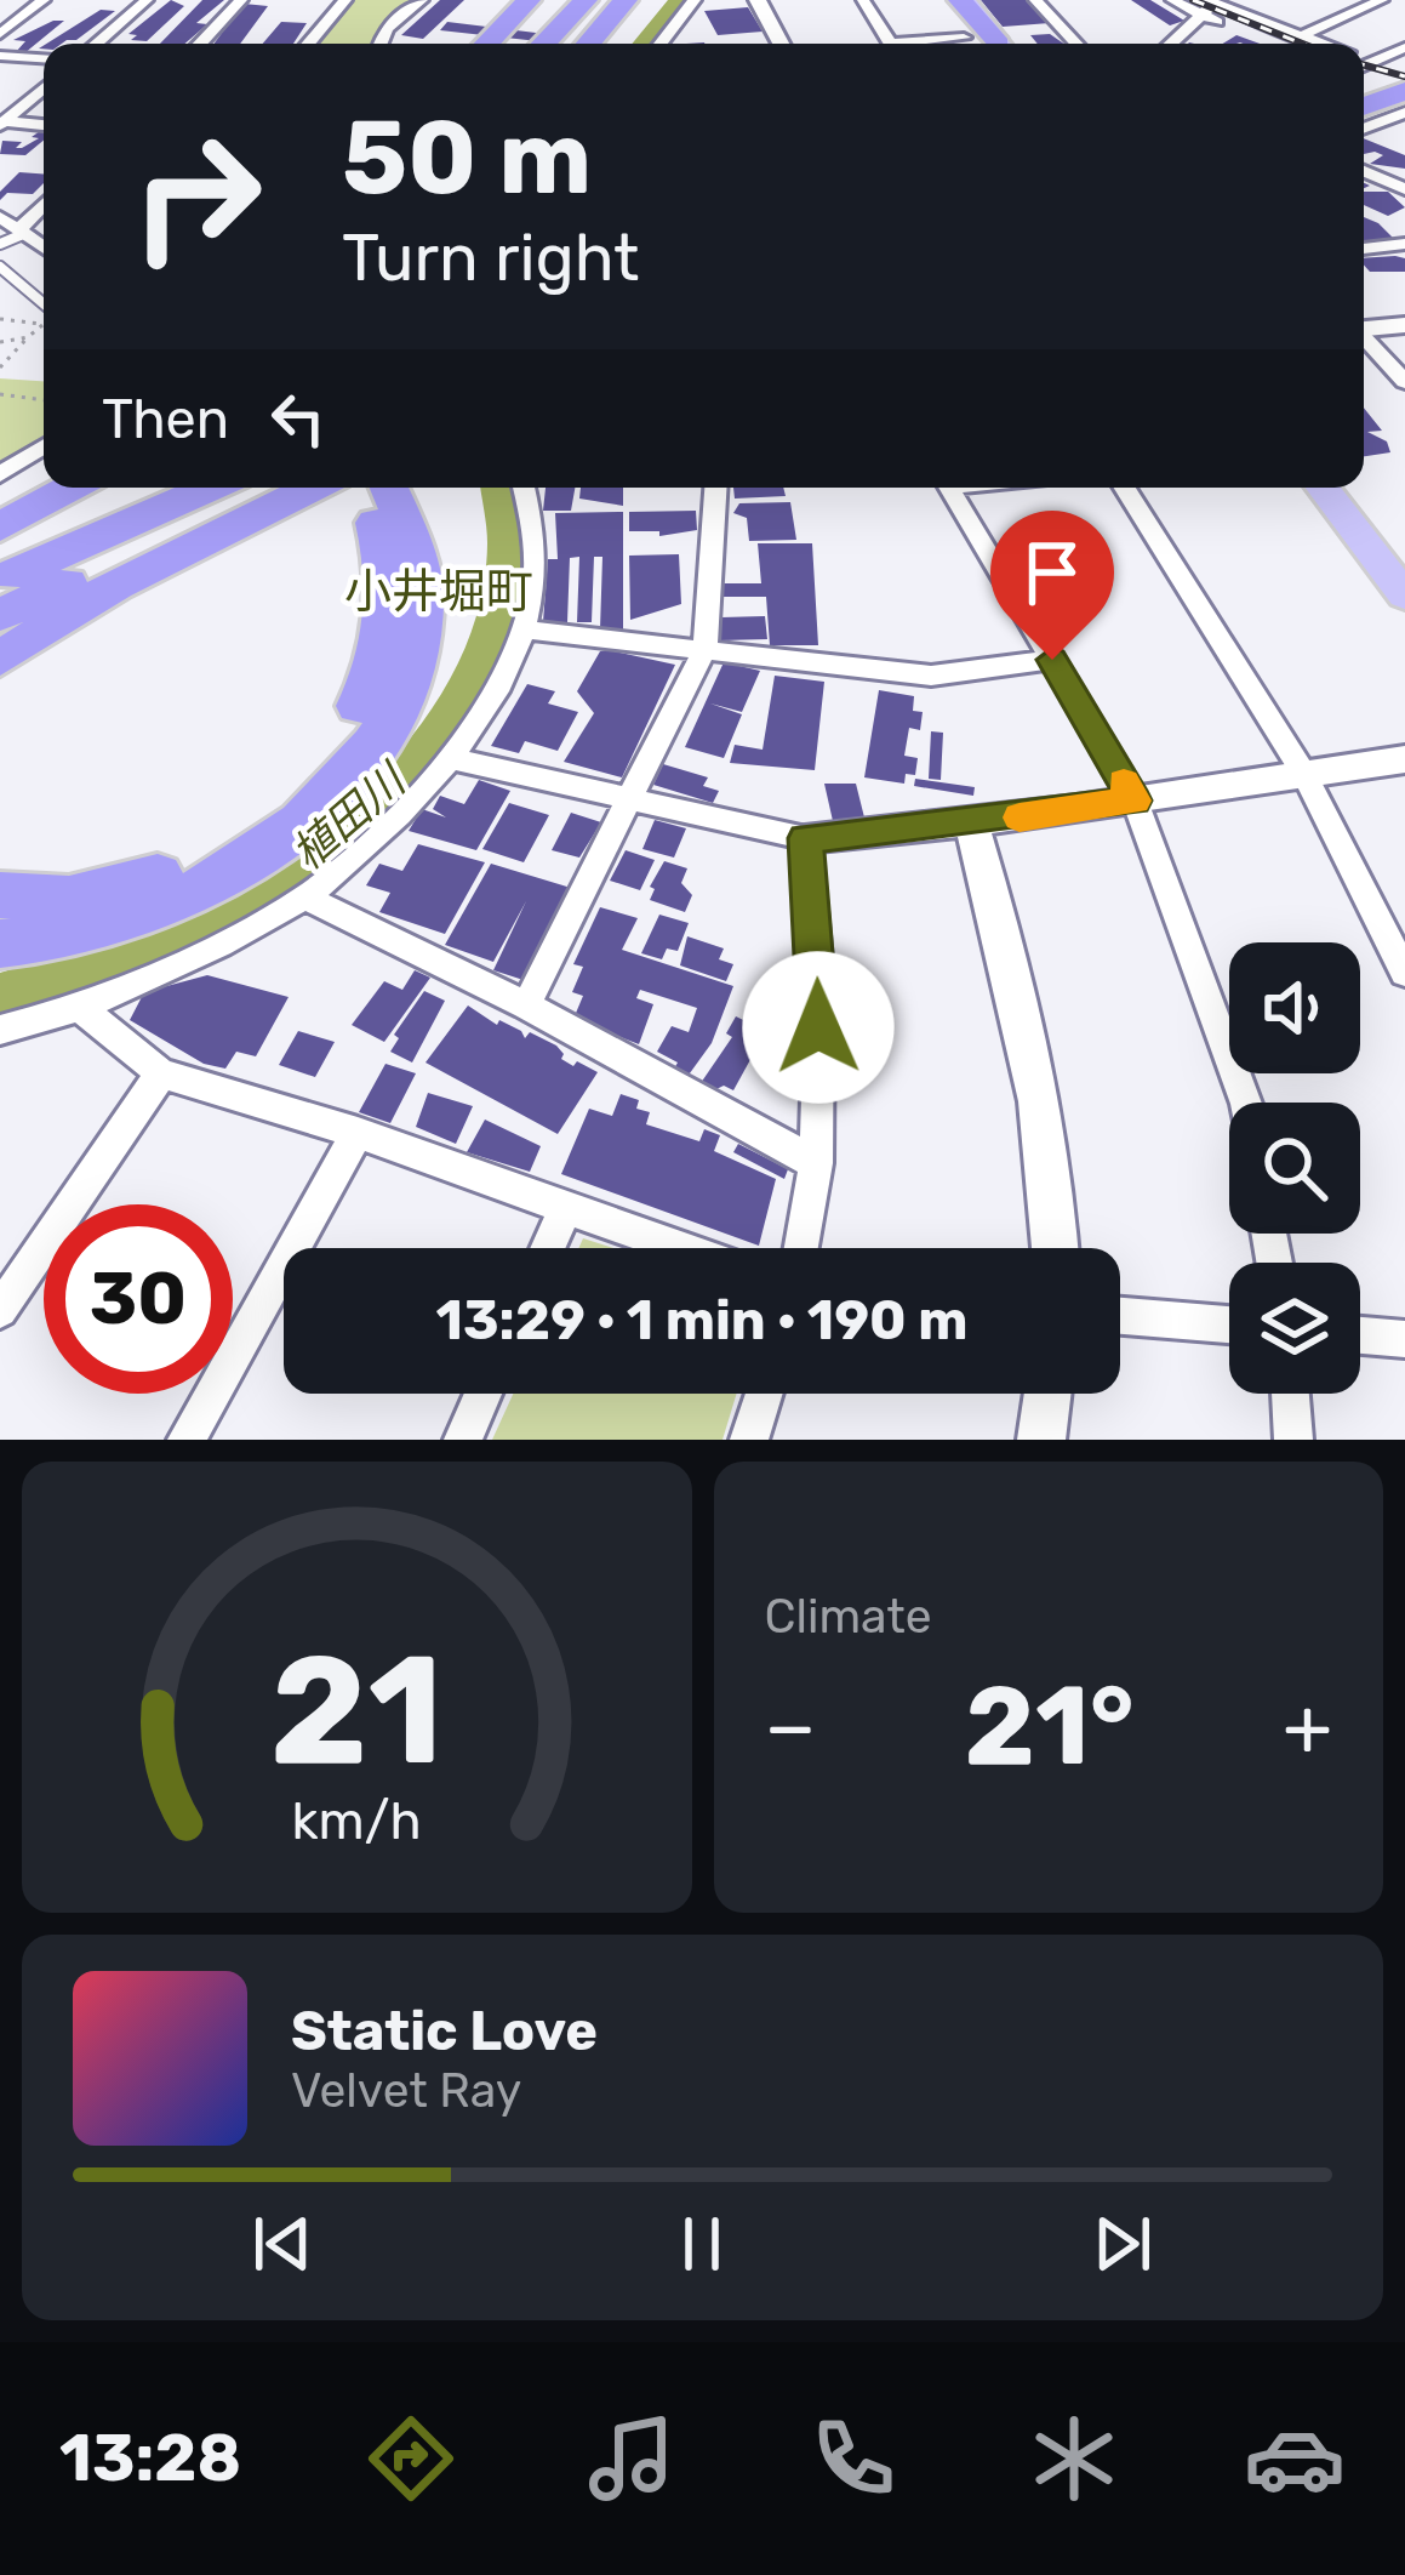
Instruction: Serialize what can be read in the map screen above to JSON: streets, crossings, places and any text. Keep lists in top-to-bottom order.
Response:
{
  "districts": ["小井堀町"],
  "water": ["植田川"],
  "page": {
    "turn": ["50 m", "Turn right"],
    "then": "Then",
    "limit": "30",
    "trip": "13:29 · 1 min · 190 m",
    "tile": "Climate",
    "heat": ["−", "21°", "+"],
    "song": ["Static Love", "Velvet Ray"],
    "tabs": "13:28",
    "gauge": ["21", "km/h"]
  }
}
